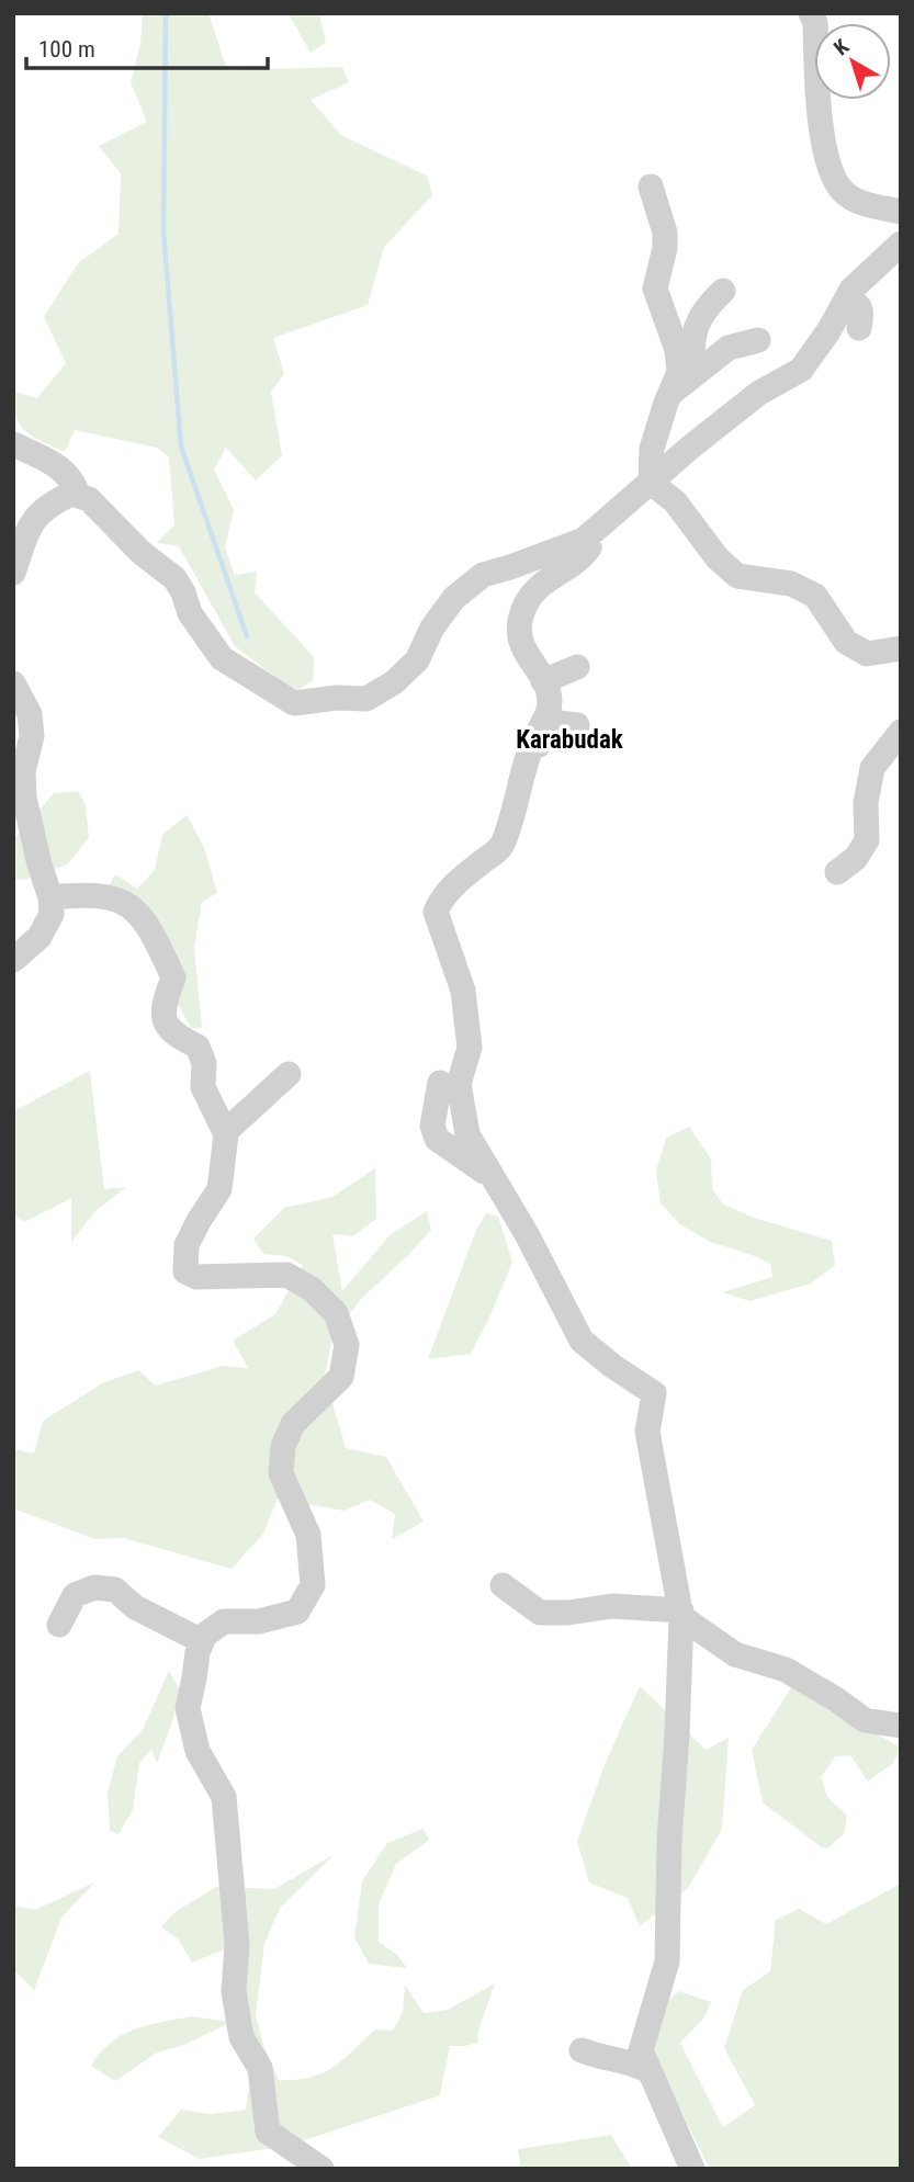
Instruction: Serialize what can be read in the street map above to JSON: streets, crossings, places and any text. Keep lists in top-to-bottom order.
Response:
{
  "districts": ["Karabudak"],
  "scale_bar": "100 m",
  "north": "top left"
}
